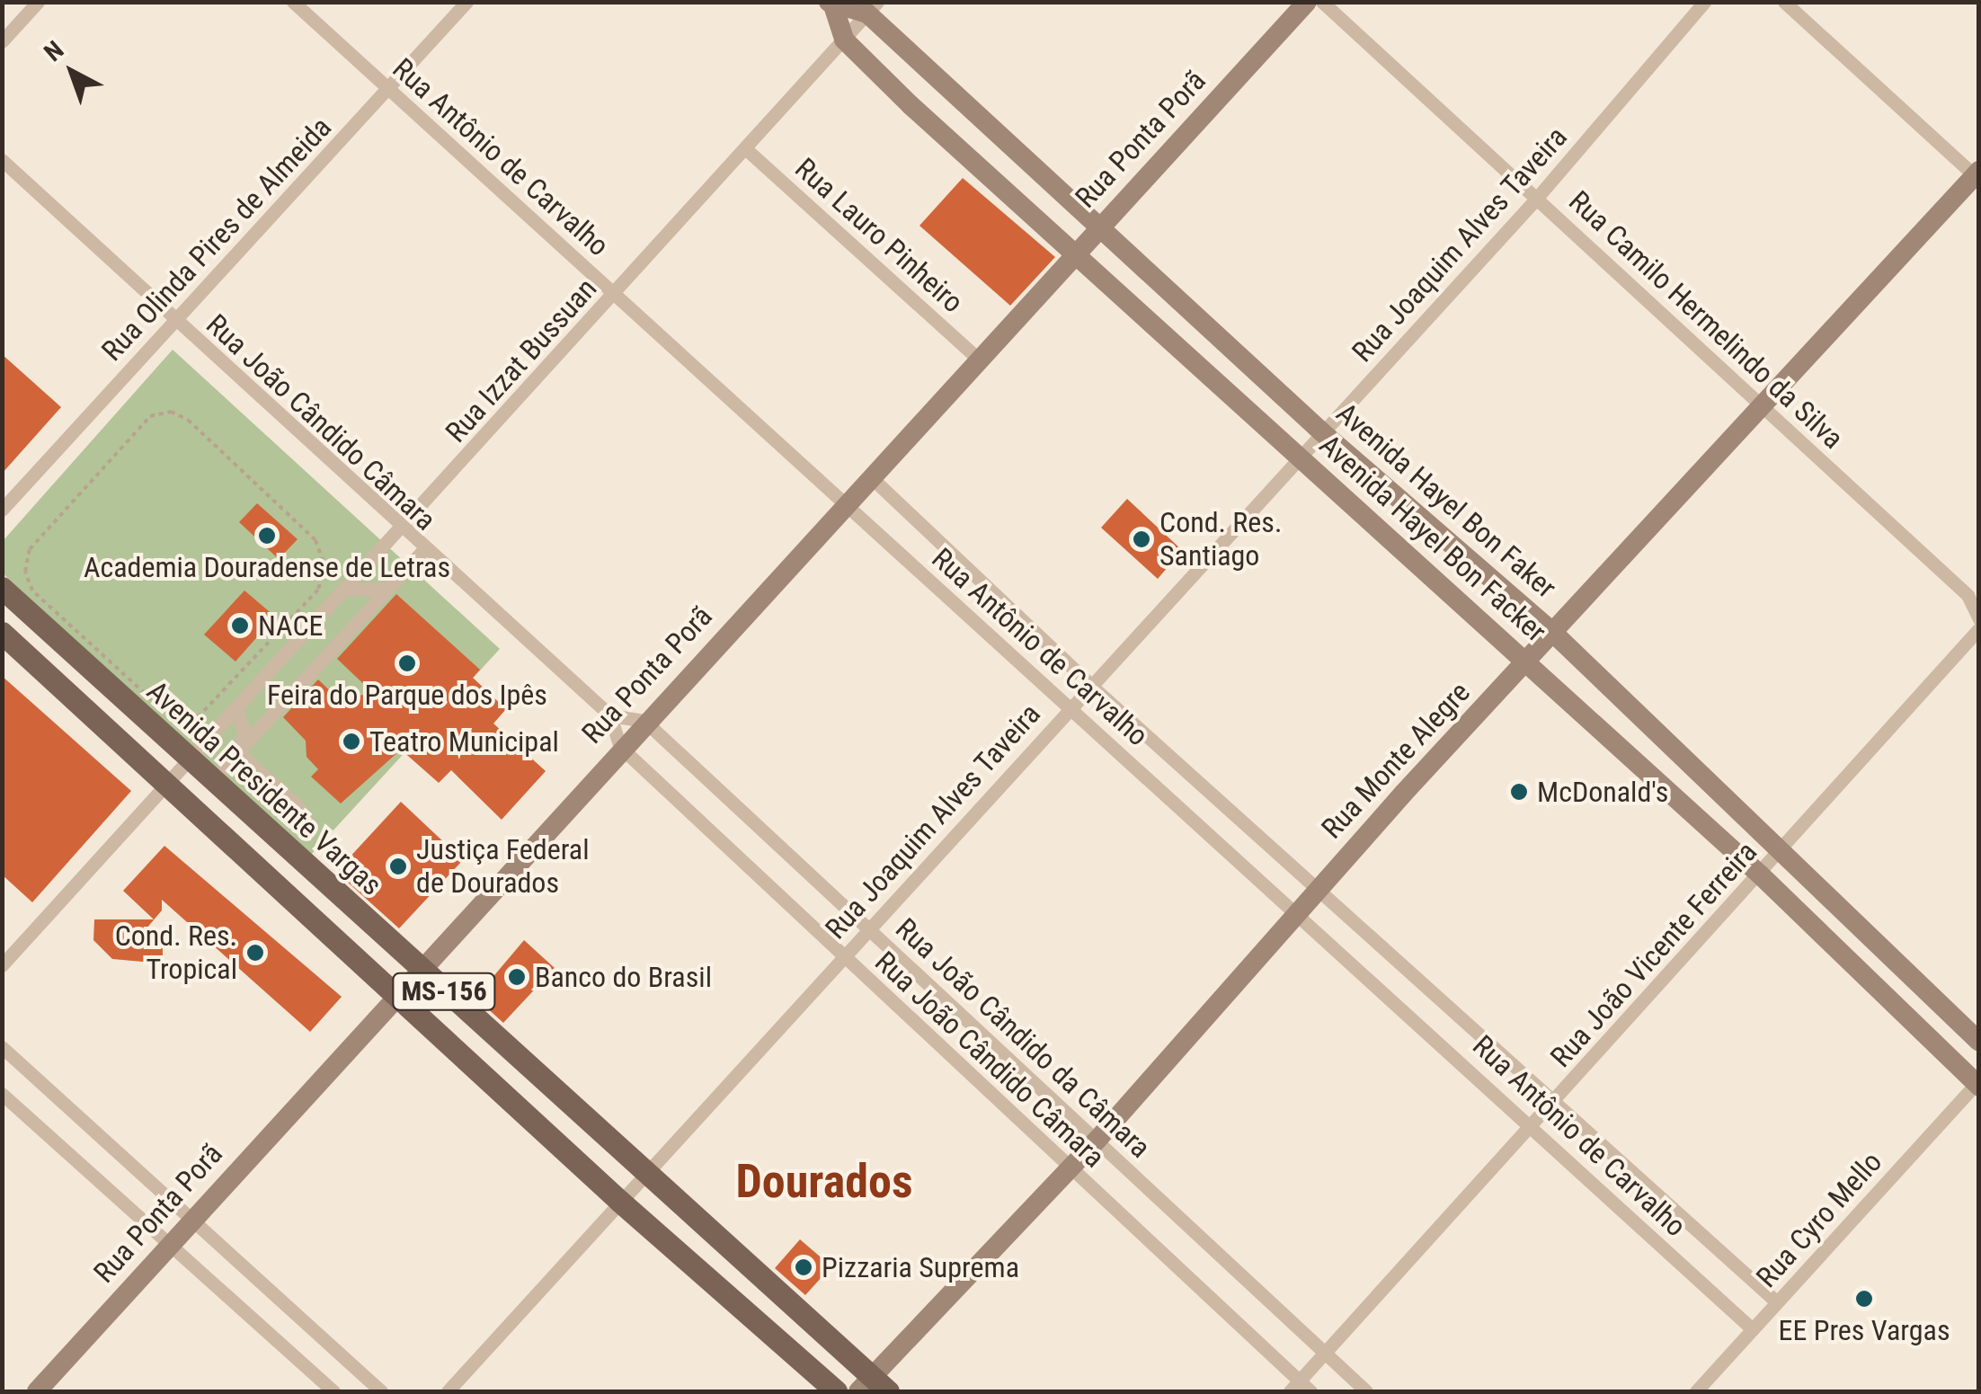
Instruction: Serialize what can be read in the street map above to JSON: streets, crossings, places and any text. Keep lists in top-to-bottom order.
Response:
{
  "streets": {
    "main road": ["Avenida Presidente Vargas", "MS-156"],
    "street": [
      "Rua Ponta Porã",
      "Rua Antônio de Carvalho",
      "Rua Lauro Pinheiro",
      "Rua Olinda Pires de Almeida",
      "Rua Joaquim Alves Taveira",
      "Rua Camilo Hermelindo da Silva",
      "Rua Izzat Bussuan",
      "Rua João Cândido Câmara",
      "Avenida Hayel Bon Faker",
      "Avenida Hayel Bon Facker",
      "Rua Monte Alegre",
      "Rua João Vicente Ferreira",
      "Rua João Cândido da Câmara",
      "Rua Cyro Mello"
    ]
  },
  "crossings": [
    ["Rua Ponta Porã", "Rua Antônio de Carvalho"],
    ["Rua Ponta Porã", "Rua Lauro Pinheiro"],
    ["Rua Ponta Porã", "Rua Camilo Hermelindo da Silva"],
    ["Rua Ponta Porã", "Rua João Cândido Câmara"],
    ["Rua Ponta Porã", "Avenida Hayel Bon Faker"],
    ["Rua Ponta Porã", "Avenida Hayel Bon Facker"],
    ["Rua Ponta Porã", "Avenida Presidente Vargas"],
    ["Rua Ponta Porã", "Rua João Cândido da Câmara"],
    ["Rua Antônio de Carvalho", "Rua Olinda Pires de Almeida"],
    ["Rua Antônio de Carvalho", "Rua Joaquim Alves Taveira"],
    ["Rua Antônio de Carvalho", "Rua Izzat Bussuan"],
    ["Rua Antônio de Carvalho", "Rua Monte Alegre"],
    ["Rua Antônio de Carvalho", "Rua João Vicente Ferreira"],
    ["Rua Antônio de Carvalho", "Rua Cyro Mello"],
    ["Rua Lauro Pinheiro", "Rua Izzat Bussuan"],
    ["Rua Olinda Pires de Almeida", "Rua João Cândido Câmara"],
    ["Rua Joaquim Alves Taveira", "Rua Camilo Hermelindo da Silva"],
    ["Rua Joaquim Alves Taveira", "Rua João Cândido Câmara"],
    ["Rua Joaquim Alves Taveira", "Avenida Hayel Bon Faker"],
    ["Rua Joaquim Alves Taveira", "Avenida Hayel Bon Facker"],
    ["Rua Joaquim Alves Taveira", "Avenida Presidente Vargas"],
    ["Rua Joaquim Alves Taveira", "Rua João Cândido da Câmara"],
    ["Rua Camilo Hermelindo da Silva", "Rua Monte Alegre"],
    ["Rua Izzat Bussuan", "Rua João Cândido Câmara"],
    ["Rua Izzat Bussuan", "Avenida Hayel Bon Faker"],
    ["Rua Izzat Bussuan", "Avenida Hayel Bon Facker"],
    ["Rua Izzat Bussuan", "Avenida Presidente Vargas"],
    ["Rua João Cândido Câmara", "Rua Monte Alegre"],
    ["Rua João Cândido Câmara", "Rua João Vicente Ferreira"],
    ["Avenida Hayel Bon Faker", "Rua Monte Alegre"],
    ["Avenida Hayel Bon Faker", "Rua João Vicente Ferreira"],
    ["Avenida Hayel Bon Facker", "Rua Monte Alegre"],
    ["Avenida Hayel Bon Facker", "Rua João Vicente Ferreira"],
    ["Avenida Hayel Bon Facker", "Rua Cyro Mello"],
    ["Rua Monte Alegre", "Avenida Presidente Vargas"],
    ["Rua Monte Alegre", "Rua João Cândido da Câmara"],
    ["Rua João Vicente Ferreira", "Rua João Cândido da Câmara"]
  ],
  "districts": ["Dourados"],
  "places": [
    "Academia Douradense de Letras",
    "Cond. Res. Santiago",
    "NACE",
    "Feira do Parque dos Ipês",
    "Teatro Municipal",
    "McDonald's",
    "Justiça Federal de Dourados",
    "Cond. Res. Tropical",
    "Banco do Brasil",
    "Pizzaria Suprema",
    "EE Pres Vargas"
  ],
  "north": "top left"
}
